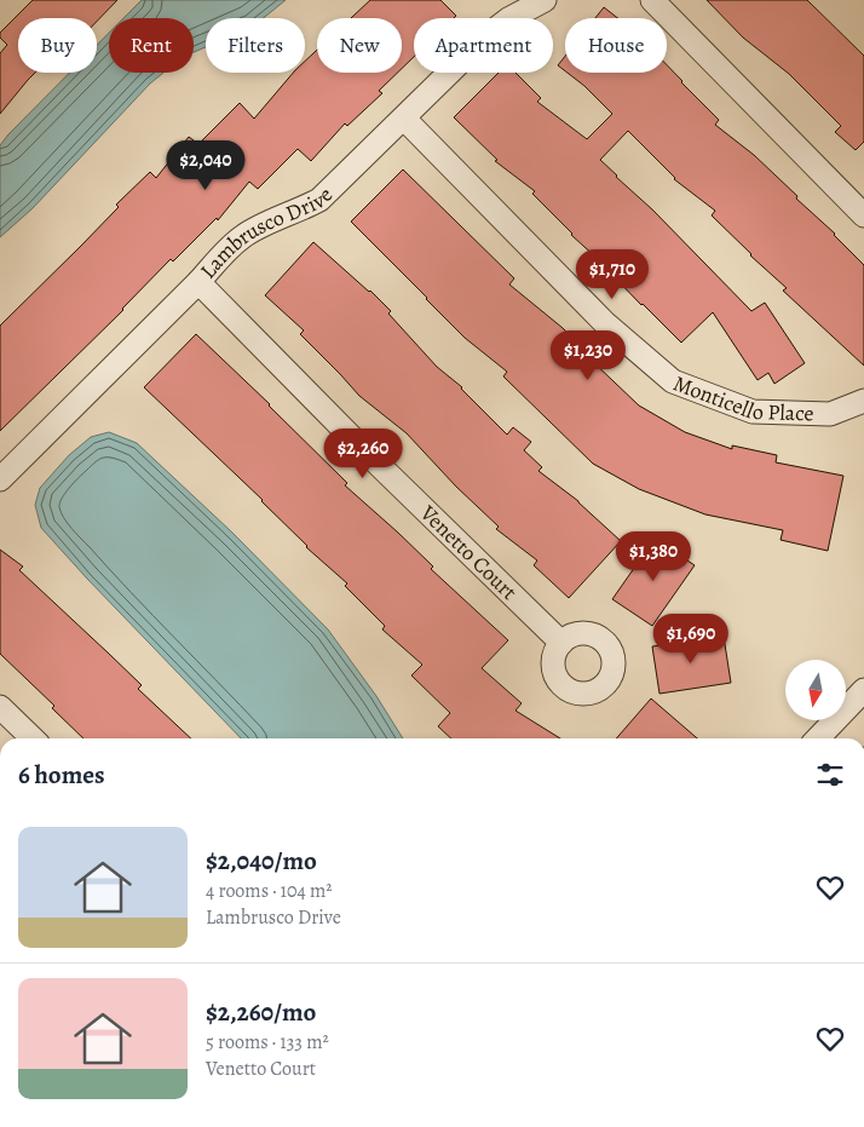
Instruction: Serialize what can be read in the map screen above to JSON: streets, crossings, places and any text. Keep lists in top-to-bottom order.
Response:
{
  "streets": {
    "street": ["Lambrusco Drive", "Monticello Place", "Venetto Court"]
  },
  "crossings": [
    ["Lambrusco Drive", "Monticello Place"],
    ["Lambrusco Drive", "Venetto Court"]
  ],
  "north": "bottom",
  "page": {
    "chip": [
      "Buy",
      "Rent",
      "Filters",
      "New",
      "Apartment",
      "House"
    ],
    "price": [
      "$2,040",
      "$1,710",
      "$1,230",
      "$2,260",
      "$1,380",
      "$1,690"
    ],
    "heading": "6 homes",
    "list": [
      {
        "name": "$2,040/mo",
        "note": "4 rooms · 104 m² · Lambrusco Drive"
      },
      {
        "name": "$2,260/mo",
        "note": "5 rooms · 133 m² · Venetto Court"
      }
    ]
  }
}
